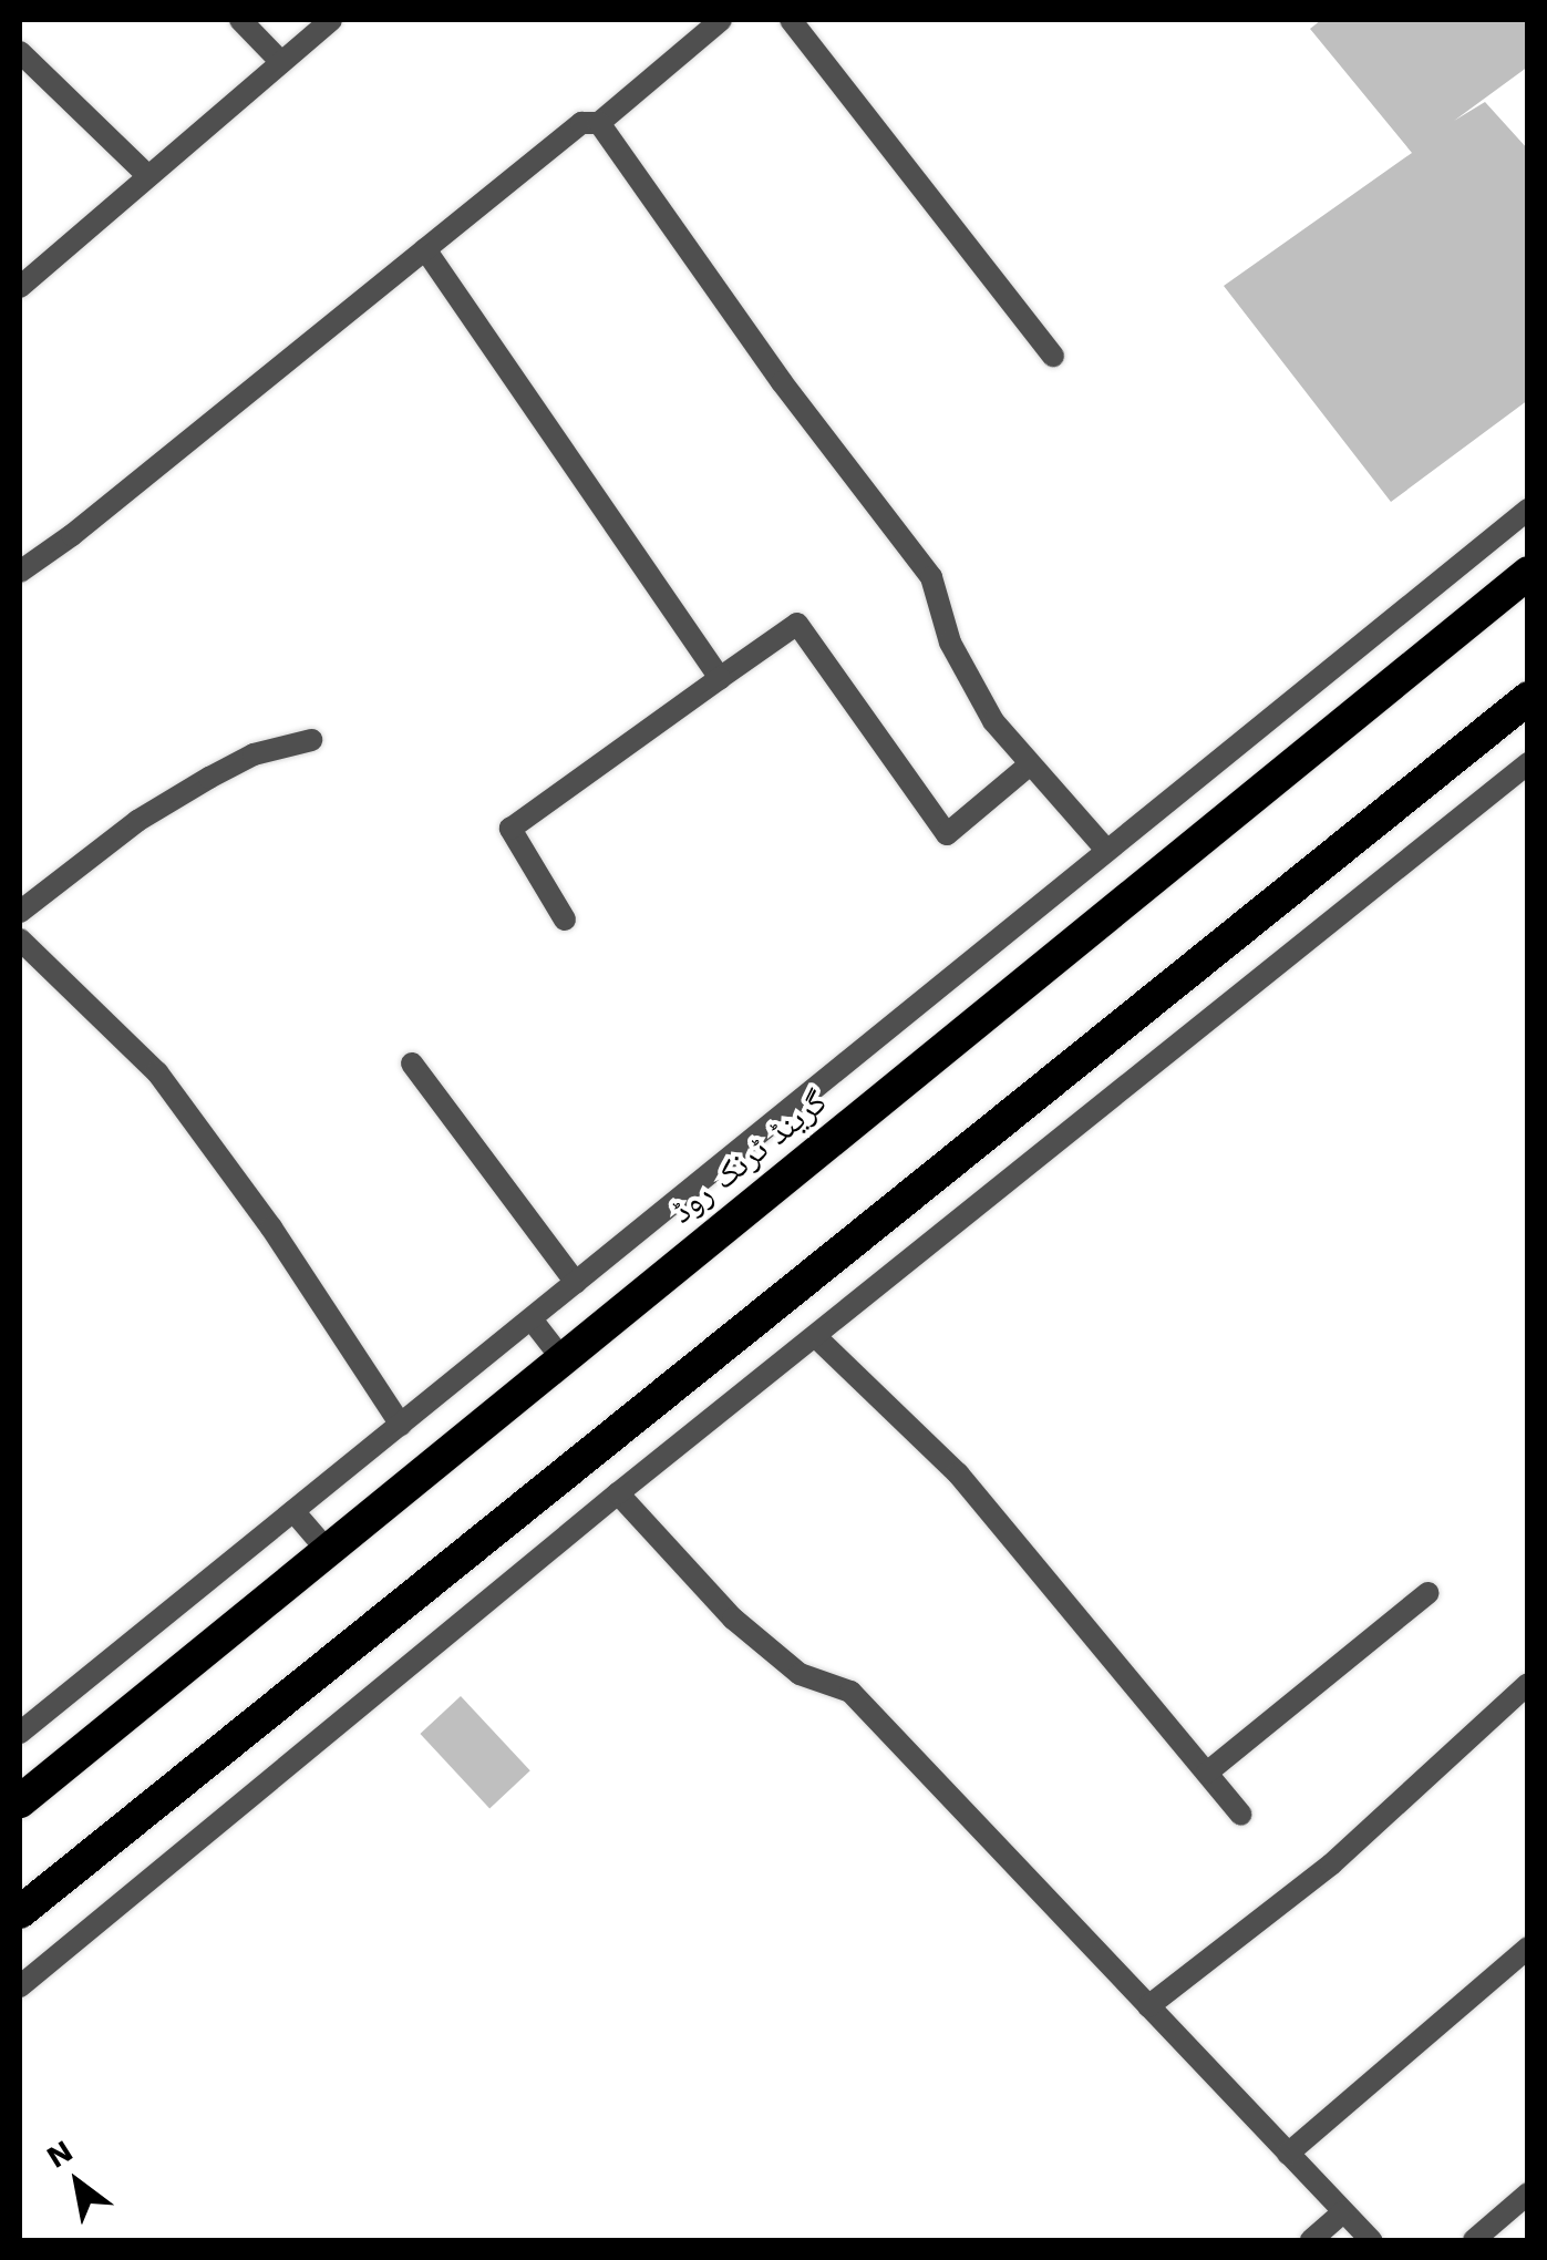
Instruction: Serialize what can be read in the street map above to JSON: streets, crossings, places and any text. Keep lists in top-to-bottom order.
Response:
{
  "streets": {
    "highway": ["گرینڈ ٹرنک روڈ"]
  },
  "north": "top left"
}
